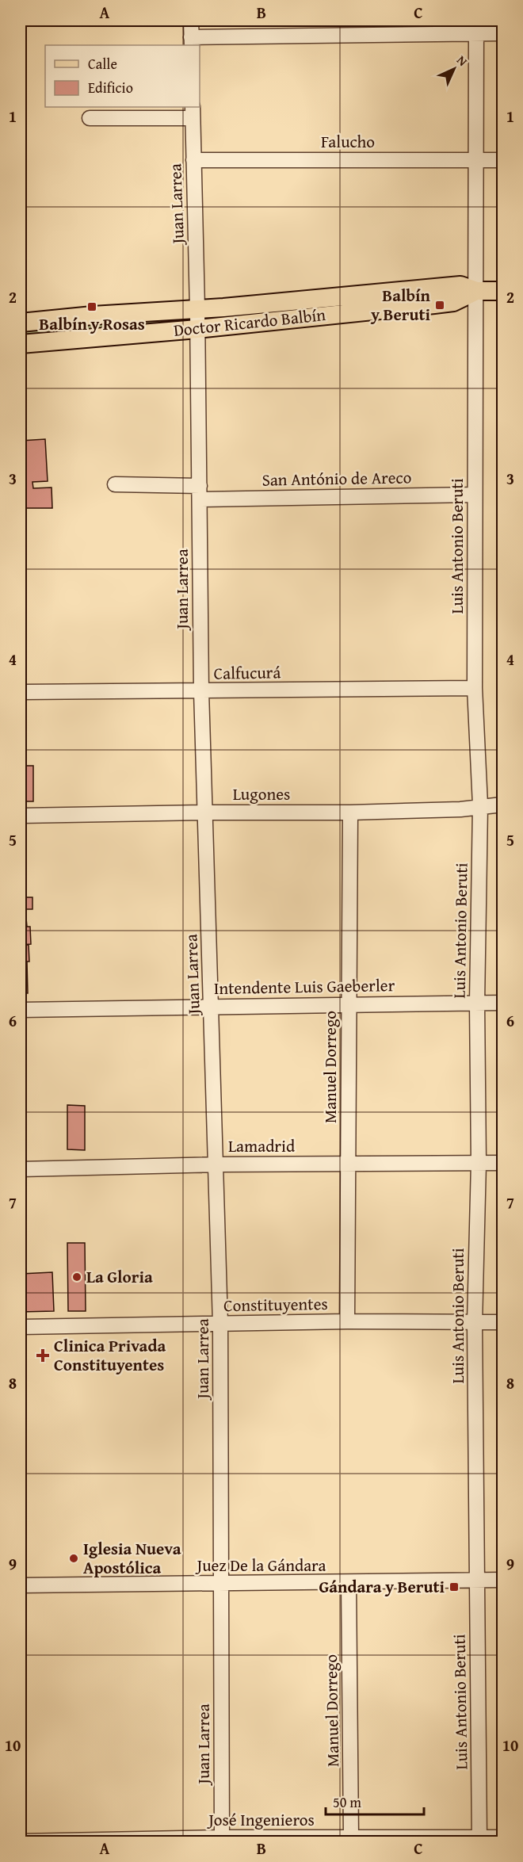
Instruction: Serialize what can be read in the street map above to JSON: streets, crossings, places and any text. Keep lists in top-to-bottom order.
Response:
{
  "streets": {
    "main road": ["Doctor Ricardo Balbín"],
    "street": [
      "Falucho",
      "Juan Larrea",
      "San António de Areco",
      "Luis Antonio Beruti",
      "Calfucurá",
      "Lugones",
      "Intendente Luis Gaeberler",
      "Manuel Dorrego",
      "Lamadrid",
      "Constituyentes",
      "Juez De la Gándara",
      "José Ingenieros"
    ]
  },
  "crossings": [
    ["Falucho", "Juan Larrea"],
    ["Falucho", "Luis Antonio Beruti"],
    ["Juan Larrea", "Doctor Ricardo Balbín"],
    ["Juan Larrea", "San António de Areco"],
    ["Juan Larrea", "Calfucurá"],
    ["Juan Larrea", "Lugones"],
    ["Juan Larrea", "Intendente Luis Gaeberler"],
    ["Juan Larrea", "Lamadrid"],
    ["Juan Larrea", "Constituyentes"],
    ["Juan Larrea", "Juez De la Gándara"],
    ["Juan Larrea", "José Ingenieros"],
    ["Doctor Ricardo Balbín", "Luis Antonio Beruti"],
    ["San António de Areco", "Luis Antonio Beruti"],
    ["Luis Antonio Beruti", "Calfucurá"],
    ["Luis Antonio Beruti", "Lugones"],
    ["Luis Antonio Beruti", "Intendente Luis Gaeberler"],
    ["Luis Antonio Beruti", "Lamadrid"],
    ["Luis Antonio Beruti", "Constituyentes"],
    ["Luis Antonio Beruti", "Juez De la Gándara"],
    ["Luis Antonio Beruti", "José Ingenieros"],
    ["Lugones", "Manuel Dorrego"],
    ["Intendente Luis Gaeberler", "Manuel Dorrego"],
    ["Manuel Dorrego", "Lamadrid"],
    ["Manuel Dorrego", "Constituyentes"],
    ["Manuel Dorrego", "Juez De la Gándara"],
    ["Manuel Dorrego", "José Ingenieros"]
  ],
  "places": {
    "transit": ["Balbín y Beruti", "Balbín y Rosas", "Gándara y Beruti"],
    "other": ["La Gloria", "Iglesia Nueva Apostólica"],
    "health": ["Clinica Privada Constituyentes"]
  },
  "legend": ["Calle", "Edificio"],
  "scale_bar": "50 m",
  "north": "top right",
  "grid": {
    "columns": ["A", "B", "C"],
    "rows": [
      "1",
      "2",
      "3",
      "4",
      "5",
      "6",
      "7",
      "8",
      "9",
      "10"
    ]
  }
}
